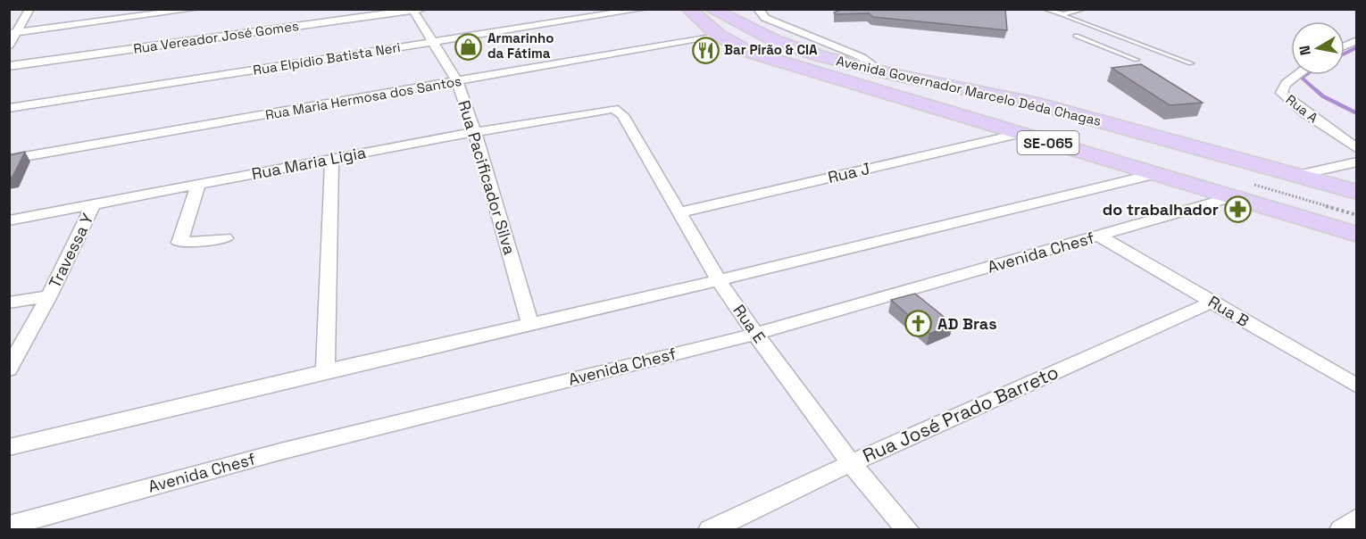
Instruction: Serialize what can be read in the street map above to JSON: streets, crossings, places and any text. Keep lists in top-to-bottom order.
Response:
{
  "streets": {
    "main road": ["Avenida Governador Marcelo Déda Chagas", "SE-065"],
    "street": [
      "Rua Vereador José Gomes",
      "Rua Elpídio Batista Neri",
      "Rua Maria Hermosa dos Santos",
      "Rua A",
      "Rua Maria Ligia",
      "Rua J",
      "Rua Pacificador Silva",
      "Travessa Y",
      "Avenida Chesf",
      "Rua B",
      "Rua E",
      "Rua José Prado Barreto"
    ]
  },
  "crossings": [
    ["Rua Vereador José Gomes", "Rua Pacificador Silva"],
    ["Rua Elpídio Batista Neri", "Rua Pacificador Silva"],
    ["Avenida Governador Marcelo Déda Chagas", "Rua Maria Hermosa dos Santos"],
    ["Avenida Governador Marcelo Déda Chagas", "Rua J"],
    ["Avenida Governador Marcelo Déda Chagas", "Avenida Chesf"],
    ["Rua Maria Hermosa dos Santos", "Rua Pacificador Silva"],
    ["Rua Maria Ligia", "Rua Pacificador Silva"],
    ["Rua Maria Ligia", "Travessa Y"],
    ["Rua Maria Ligia", "Rua E"],
    ["Rua J", "Rua E"],
    ["Avenida Chesf", "Rua B"],
    ["Avenida Chesf", "Rua E"],
    ["Rua B", "Rua José Prado Barreto"],
    ["Rua E", "Rua José Prado Barreto"]
  ],
  "places": {
    "shop": ["Armarinho da Fátima"],
    "restaurant": ["Bar Pirão & CIA"],
    "pharmacy": ["do trabalhador"],
    "church": ["AD Bras"]
  },
  "north": "left"
}
